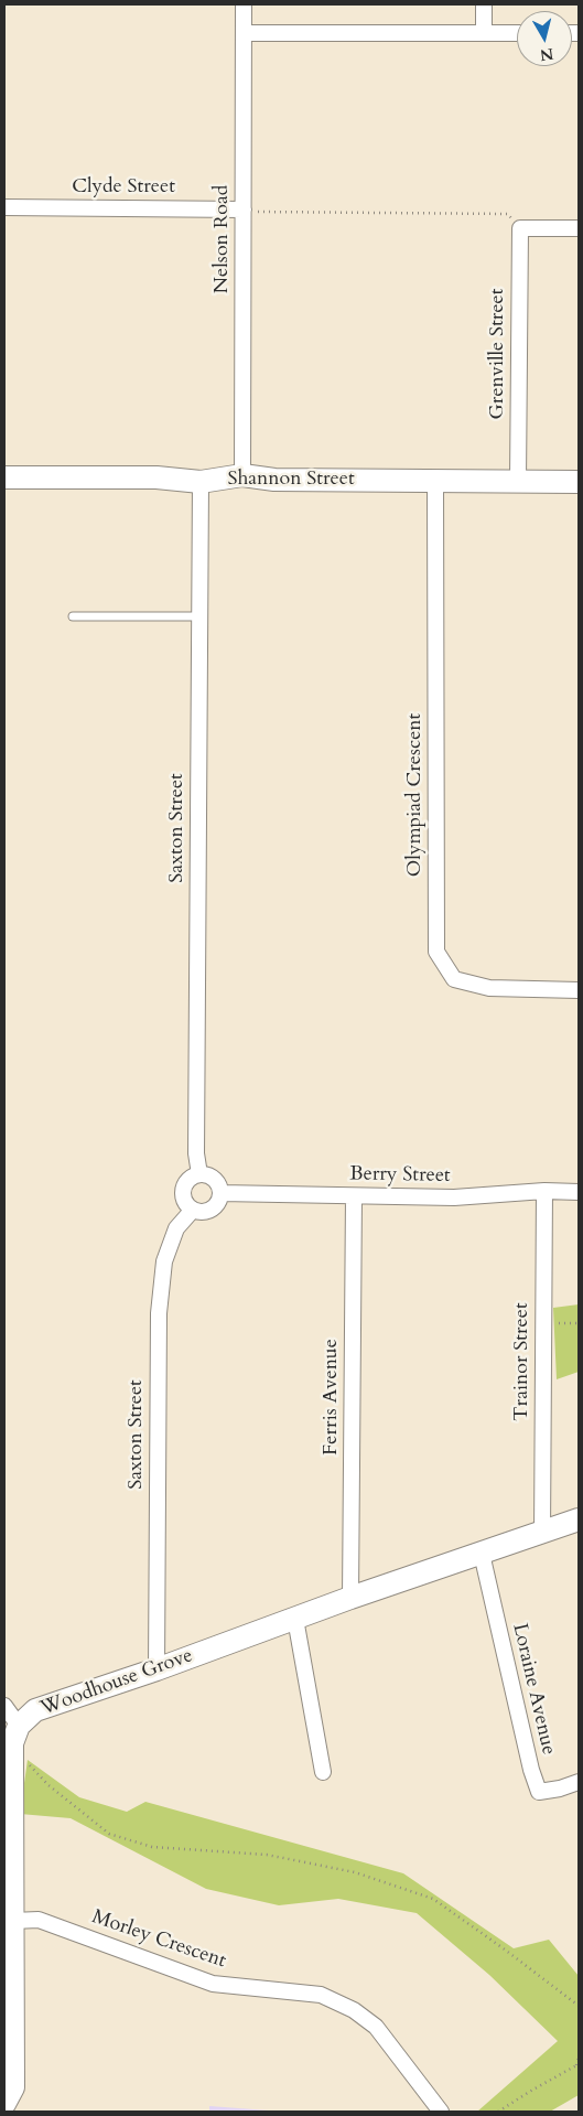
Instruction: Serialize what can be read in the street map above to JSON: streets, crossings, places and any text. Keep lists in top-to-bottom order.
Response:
{
  "streets": {
    "street": [
      "Clyde Street",
      "Nelson Road",
      "Grenville Street",
      "Shannon Street",
      "Olympiad Crescent",
      "Saxton Street",
      "Berry Street",
      "Trainor Street",
      "Ferris Avenue",
      "Woodhouse Grove",
      "Loraine Avenue",
      "Morley Crescent"
    ]
  },
  "crossings": [
    ["Clyde Street", "Nelson Road"],
    ["Nelson Road", "Shannon Street"],
    ["Grenville Street", "Shannon Street"],
    ["Shannon Street", "Olympiad Crescent"],
    ["Shannon Street", "Saxton Street"],
    ["Saxton Street", "Berry Street"],
    ["Saxton Street", "Woodhouse Grove"],
    ["Berry Street", "Trainor Street"],
    ["Berry Street", "Ferris Avenue"],
    ["Trainor Street", "Woodhouse Grove"],
    ["Ferris Avenue", "Woodhouse Grove"],
    ["Woodhouse Grove", "Loraine Avenue"],
    ["Woodhouse Grove", "Morley Crescent"]
  ],
  "north": "bottom"
}
